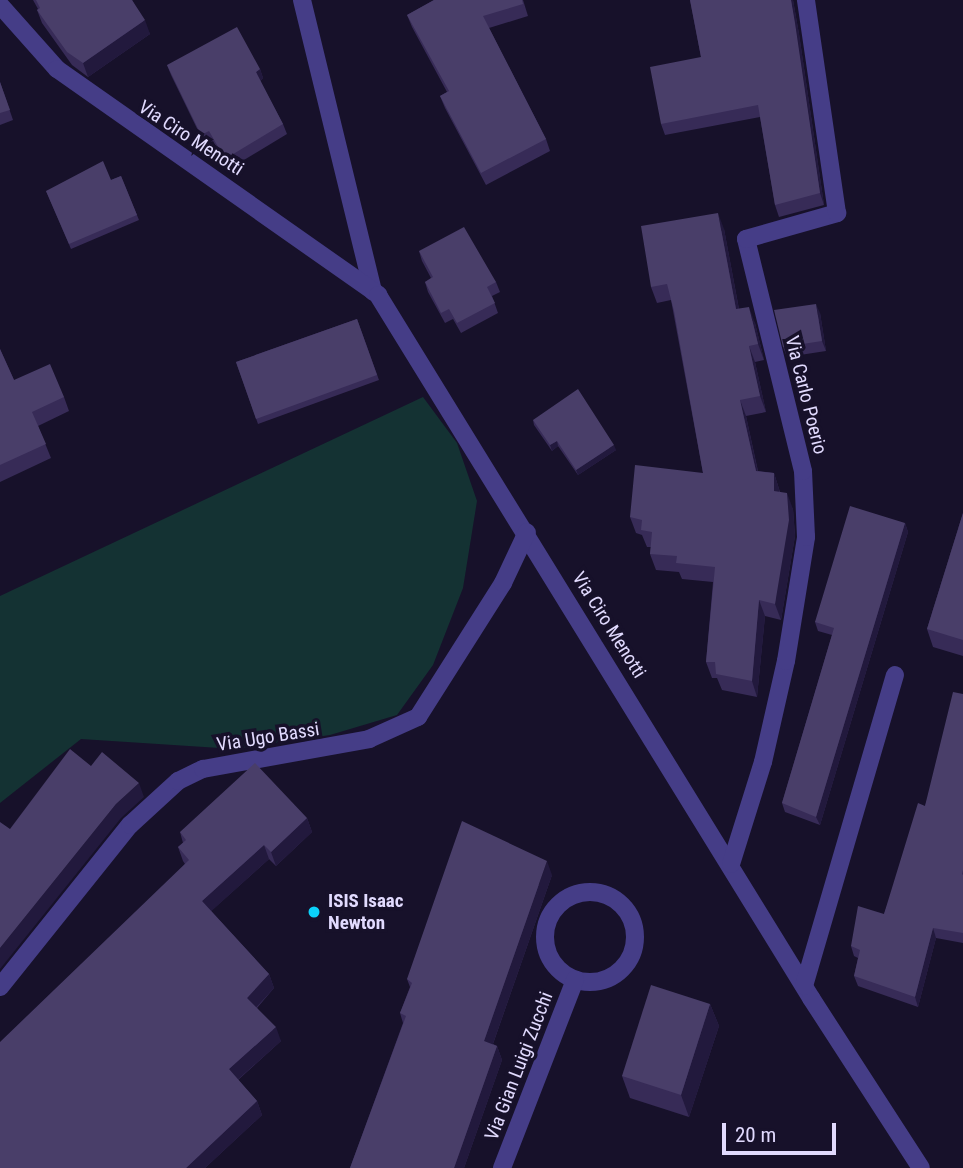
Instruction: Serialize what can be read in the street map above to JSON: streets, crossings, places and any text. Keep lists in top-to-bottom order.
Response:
{
  "streets": {
    "street": [
      "Via Ciro Menotti",
      "Via Carlo Poerio",
      "Via Ugo Bassi",
      "Via Gian Luigi Zucchi"
    ]
  },
  "crossings": [
    ["Via Ciro Menotti", "Via Carlo Poerio"],
    ["Via Ciro Menotti", "Via Ugo Bassi"]
  ],
  "places": ["ISIS Isaac Newton"],
  "scale_bar": "20 m"
}
